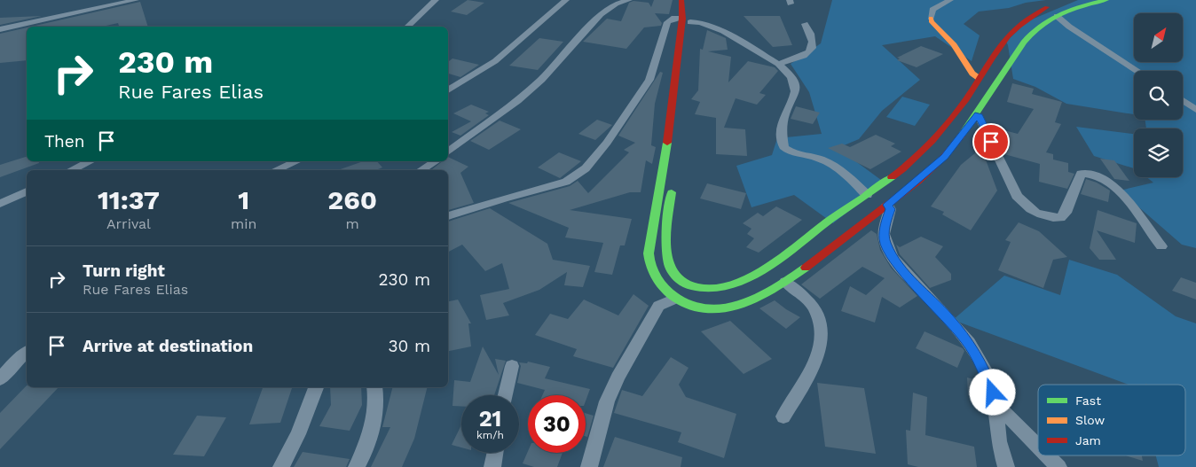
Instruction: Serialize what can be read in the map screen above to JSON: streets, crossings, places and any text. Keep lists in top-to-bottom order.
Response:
{
  "legend": ["Fast", "Slow", "Jam"],
  "north": "top right",
  "page": {
    "turn": ["230 m", "Rue Fares Elias"],
    "then": "Then",
    "eta": [
      "11:37",
      "Arrival",
      "1",
      "min",
      "260",
      "m"
    ],
    "list": [
      {
        "name": "Turn right",
        "note": "Rue Fares Elias",
        "value": "230 m"
      },
      {
        "name": "Arrive at destination",
        "value": "30 m"
      }
    ],
    "speed": "21 km/h",
    "limit": "30"
  }
}
